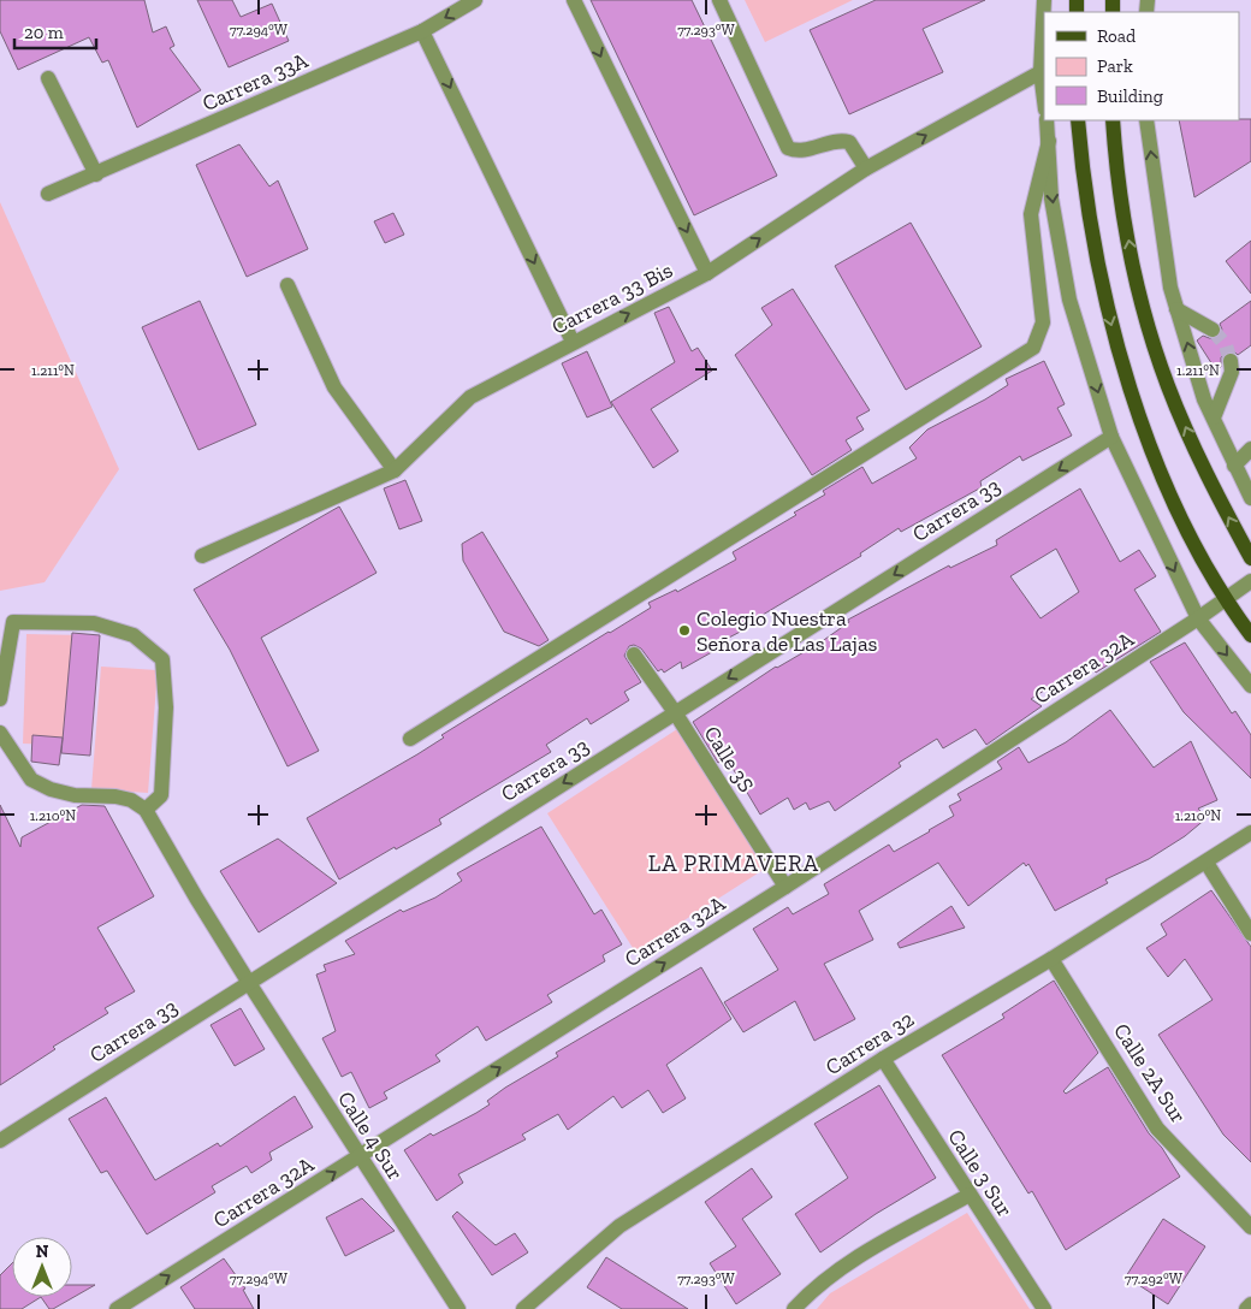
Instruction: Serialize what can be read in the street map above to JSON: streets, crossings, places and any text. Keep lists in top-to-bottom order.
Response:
{
  "streets": {
    "street": [
      "Carrera 33A",
      "Carrera 33 Bis",
      "Carrera 33",
      "Carrera 32A",
      "Calle 3S",
      "Carrera 32",
      "Calle 2A Sur",
      "Calle 4 Sur",
      "Calle 3 Sur"
    ]
  },
  "crossings": [
    ["Carrera 33", "Calle 3S"],
    ["Carrera 33", "Calle 4 Sur"],
    ["Carrera 32A", "Calle 3S"],
    ["Carrera 32A", "Calle 4 Sur"],
    ["Carrera 32", "Calle 2A Sur"],
    ["Carrera 32", "Calle 3 Sur"]
  ],
  "one_way": ["Carrera 33 Bis", "Carrera 32A"],
  "districts": ["LA PRIMAVERA"],
  "places": ["Colegio Nuestra Señora de Las Lajas"],
  "legend": ["Road", "Park", "Building"],
  "scale_bar": "20 m",
  "north": "top",
  "coordinates": [
    "77.294°W",
    "77.293°W",
    "1.211°N",
    "1.210°N",
    "77.292°W"
  ]
}
